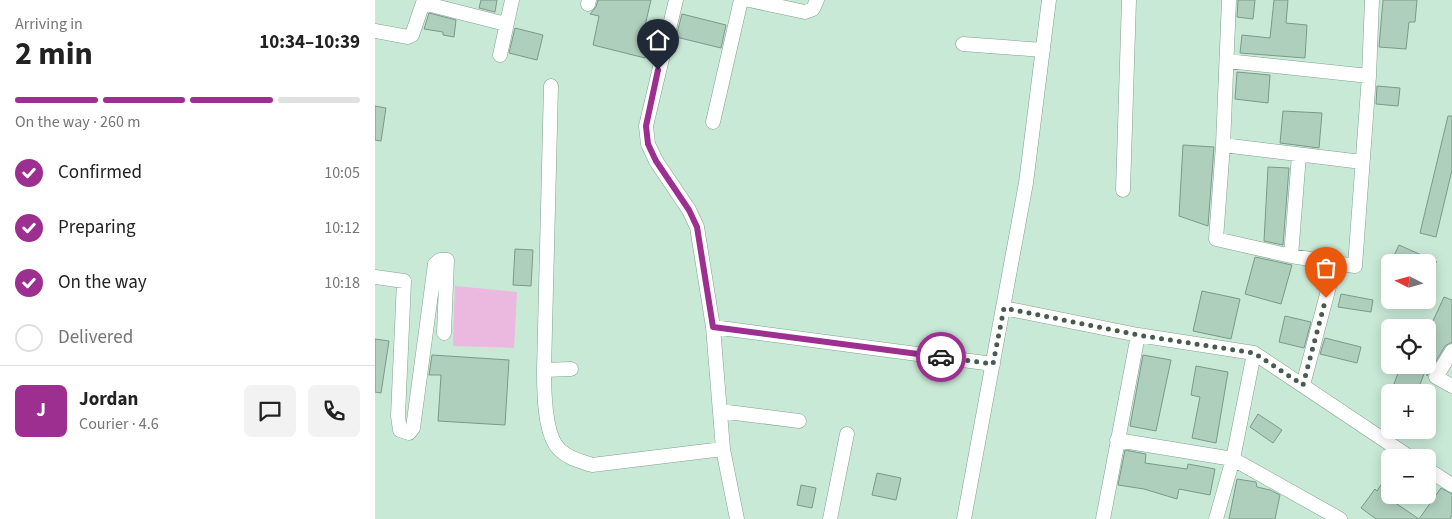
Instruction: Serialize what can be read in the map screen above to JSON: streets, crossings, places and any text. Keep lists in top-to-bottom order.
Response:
{
  "north": "left",
  "page": {
    "heading": ["2 min", "Arriving in", "10:34–10:39"],
    "panel": ["Jordan", "Courier · 4.6"],
    "bar": "On the way · 260 m",
    "list": [
      ["Confirmed", "10:05"],
      ["Preparing", "10:12"],
      ["On the way", "10:18"],
      "Delivered"
    ],
    "map_buttons": ["+", "−"],
    "round": "J"
  }
}
